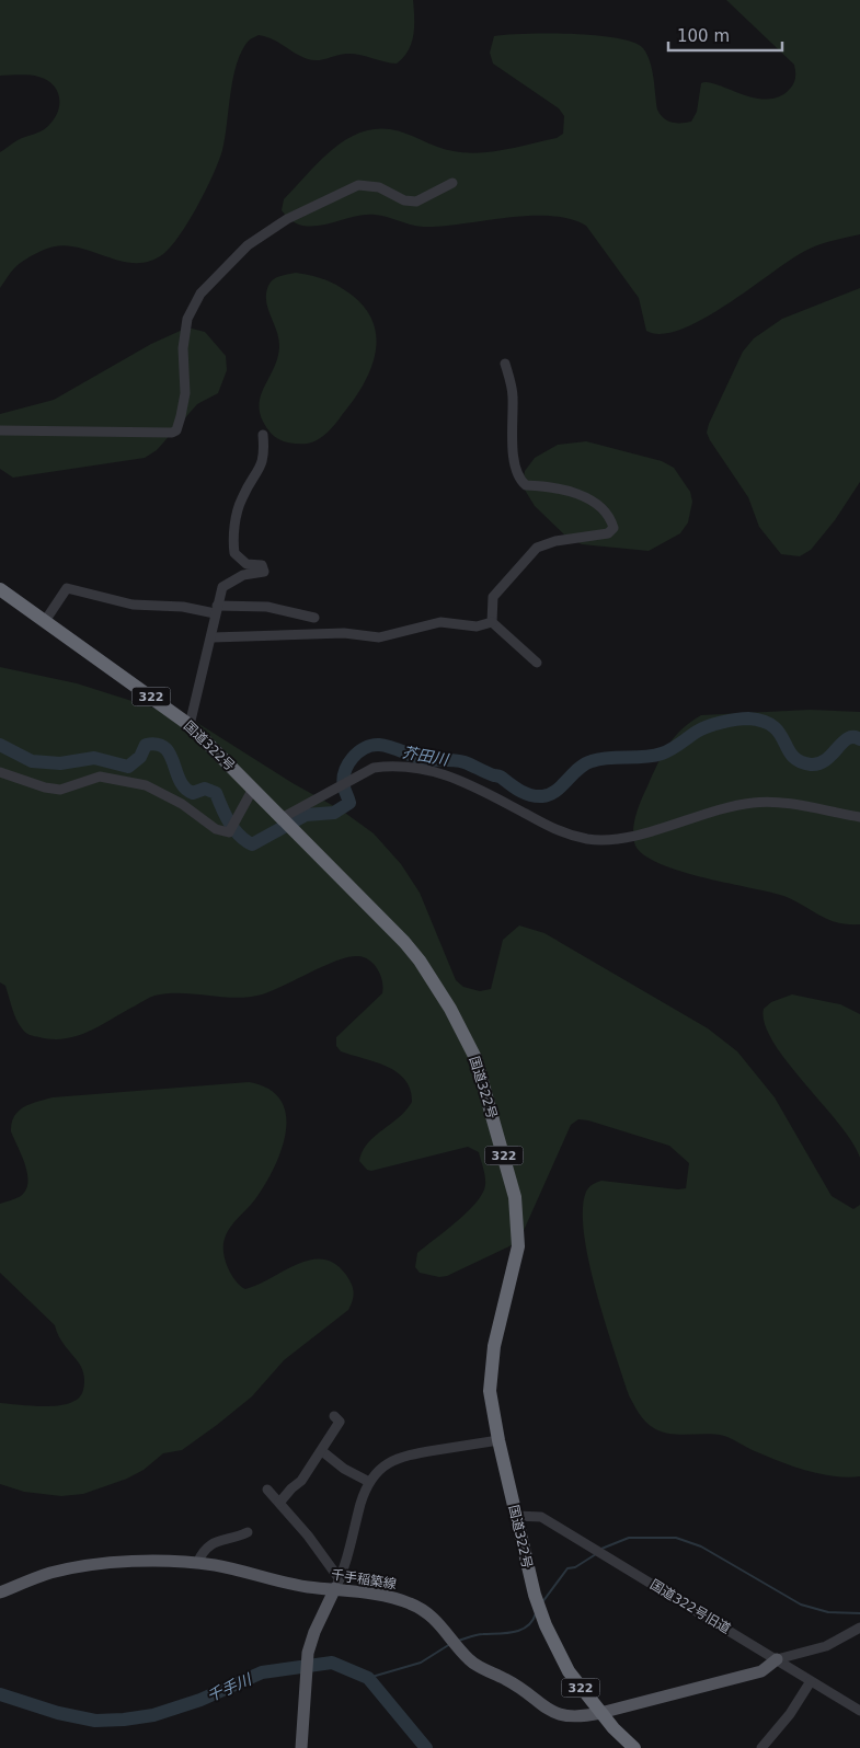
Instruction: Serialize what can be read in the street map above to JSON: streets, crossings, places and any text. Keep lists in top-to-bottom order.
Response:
{
  "streets": {
    "highway": ["322", "国道322号"],
    "main road": ["千手稲築線"],
    "street": ["国道322号旧道"]
  },
  "crossings": [
    ["国道322号", "千手稲築線"],
    ["国道322号", "国道322号旧道"],
    ["千手稲築線", "国道322号旧道"]
  ],
  "water": ["芥田川", "千手川"],
  "scale_bar": "100 m"
}
